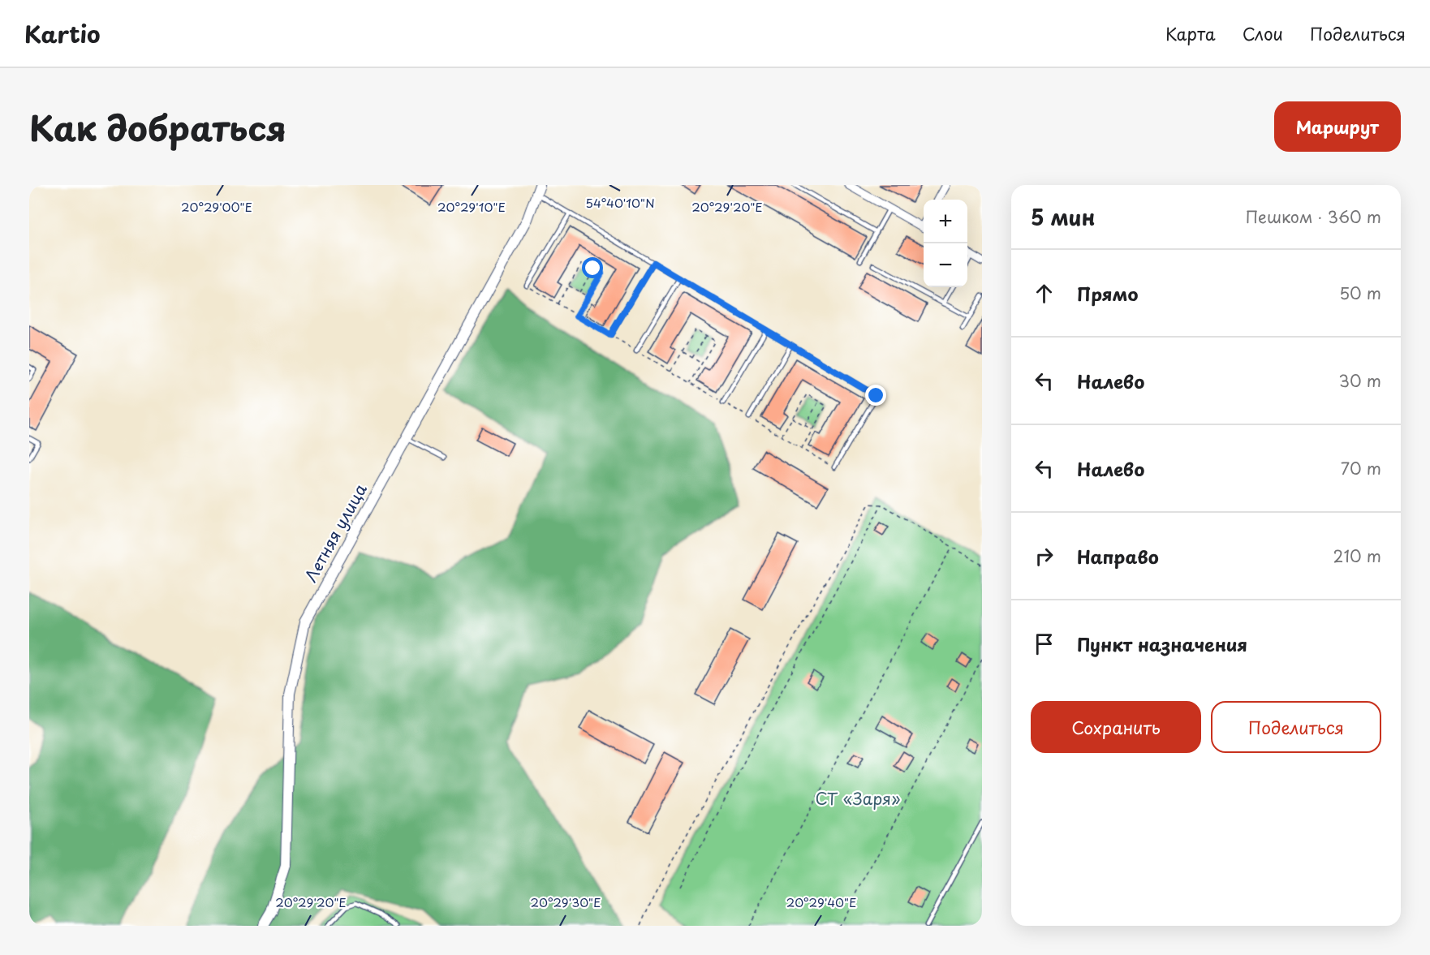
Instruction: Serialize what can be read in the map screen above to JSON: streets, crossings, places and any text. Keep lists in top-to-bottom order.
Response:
{
  "streets": {
    "street": ["Летняя улица"]
  },
  "parks": ["СТ «Заря»"],
  "page": {
    "header": "Kartio",
    "nav": ["Карта", "Слои", "Поделиться"],
    "title": "Как добраться",
    "buttons": [
      "Маршрут",
      ["Сохранить", "Поделиться"]
    ],
    "heading": ["5 мин", "Пешком · 360 m"],
    "map_buttons": ["+", "−"],
    "list": [
      ["Прямо", "50 m"],
      ["Налево", "30 m"],
      ["Налево", "70 m"],
      ["Направо", "210 m"],
      "Пункт назначения"
    ]
  },
  "coordinates": [
    "54°40'10\"N",
    "20°29'00\"E",
    "20°29'10\"E",
    "20°29'20\"E",
    "20°29'30\"E",
    "20°29'40\"E"
  ]
}
